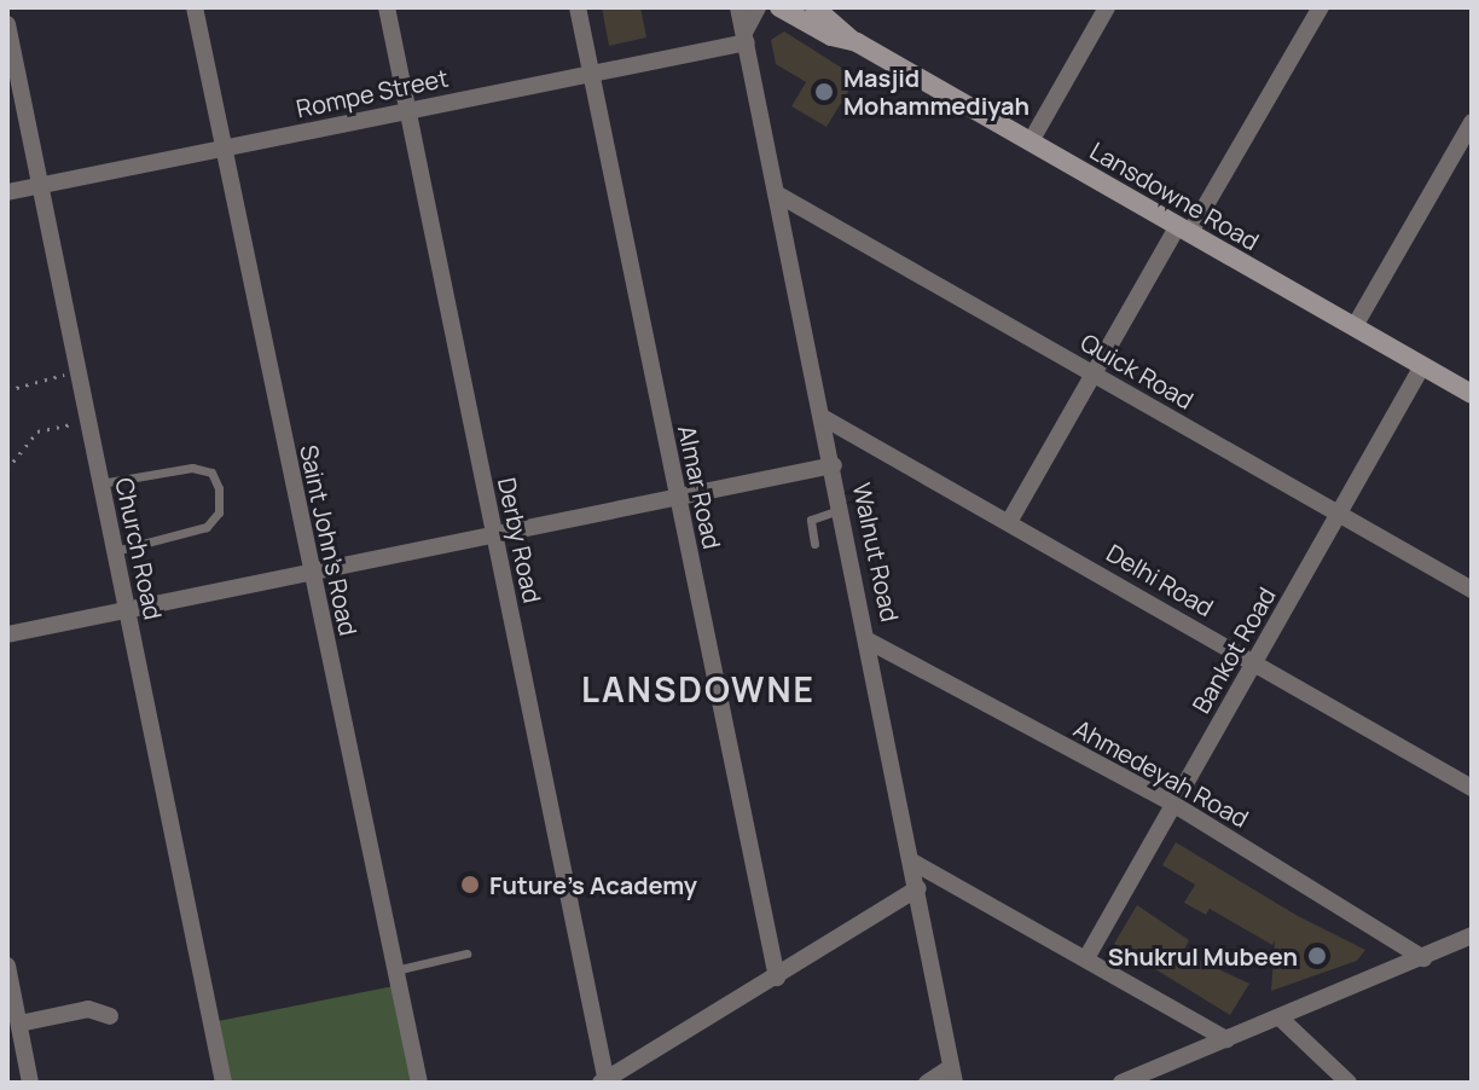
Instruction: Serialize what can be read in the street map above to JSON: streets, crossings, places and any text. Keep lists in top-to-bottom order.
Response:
{
  "streets": {
    "street": [
      "Rompe Street",
      "Lansdowne Road",
      "Quick Road",
      "Almar Road",
      "Saint John's Road",
      "Derby Road",
      "Church Road",
      "Walnut Road",
      "Delhi Road",
      "Bankot Road",
      "Ahmedeyah Road"
    ]
  },
  "crossings": [
    ["Rompe Street", "Almar Road"],
    ["Rompe Street", "Saint John's Road"],
    ["Rompe Street", "Derby Road"],
    ["Rompe Street", "Church Road"],
    ["Rompe Street", "Walnut Road"],
    ["Lansdowne Road", "Bankot Road"],
    ["Quick Road", "Walnut Road"],
    ["Quick Road", "Bankot Road"],
    ["Walnut Road", "Delhi Road"],
    ["Walnut Road", "Ahmedeyah Road"],
    ["Delhi Road", "Bankot Road"],
    ["Bankot Road", "Ahmedeyah Road"]
  ],
  "districts": ["LANSDOWNE"],
  "places": ["Masjid Mohammediyah", "Future's Academy", "Shukrul Mubeen"]
}
